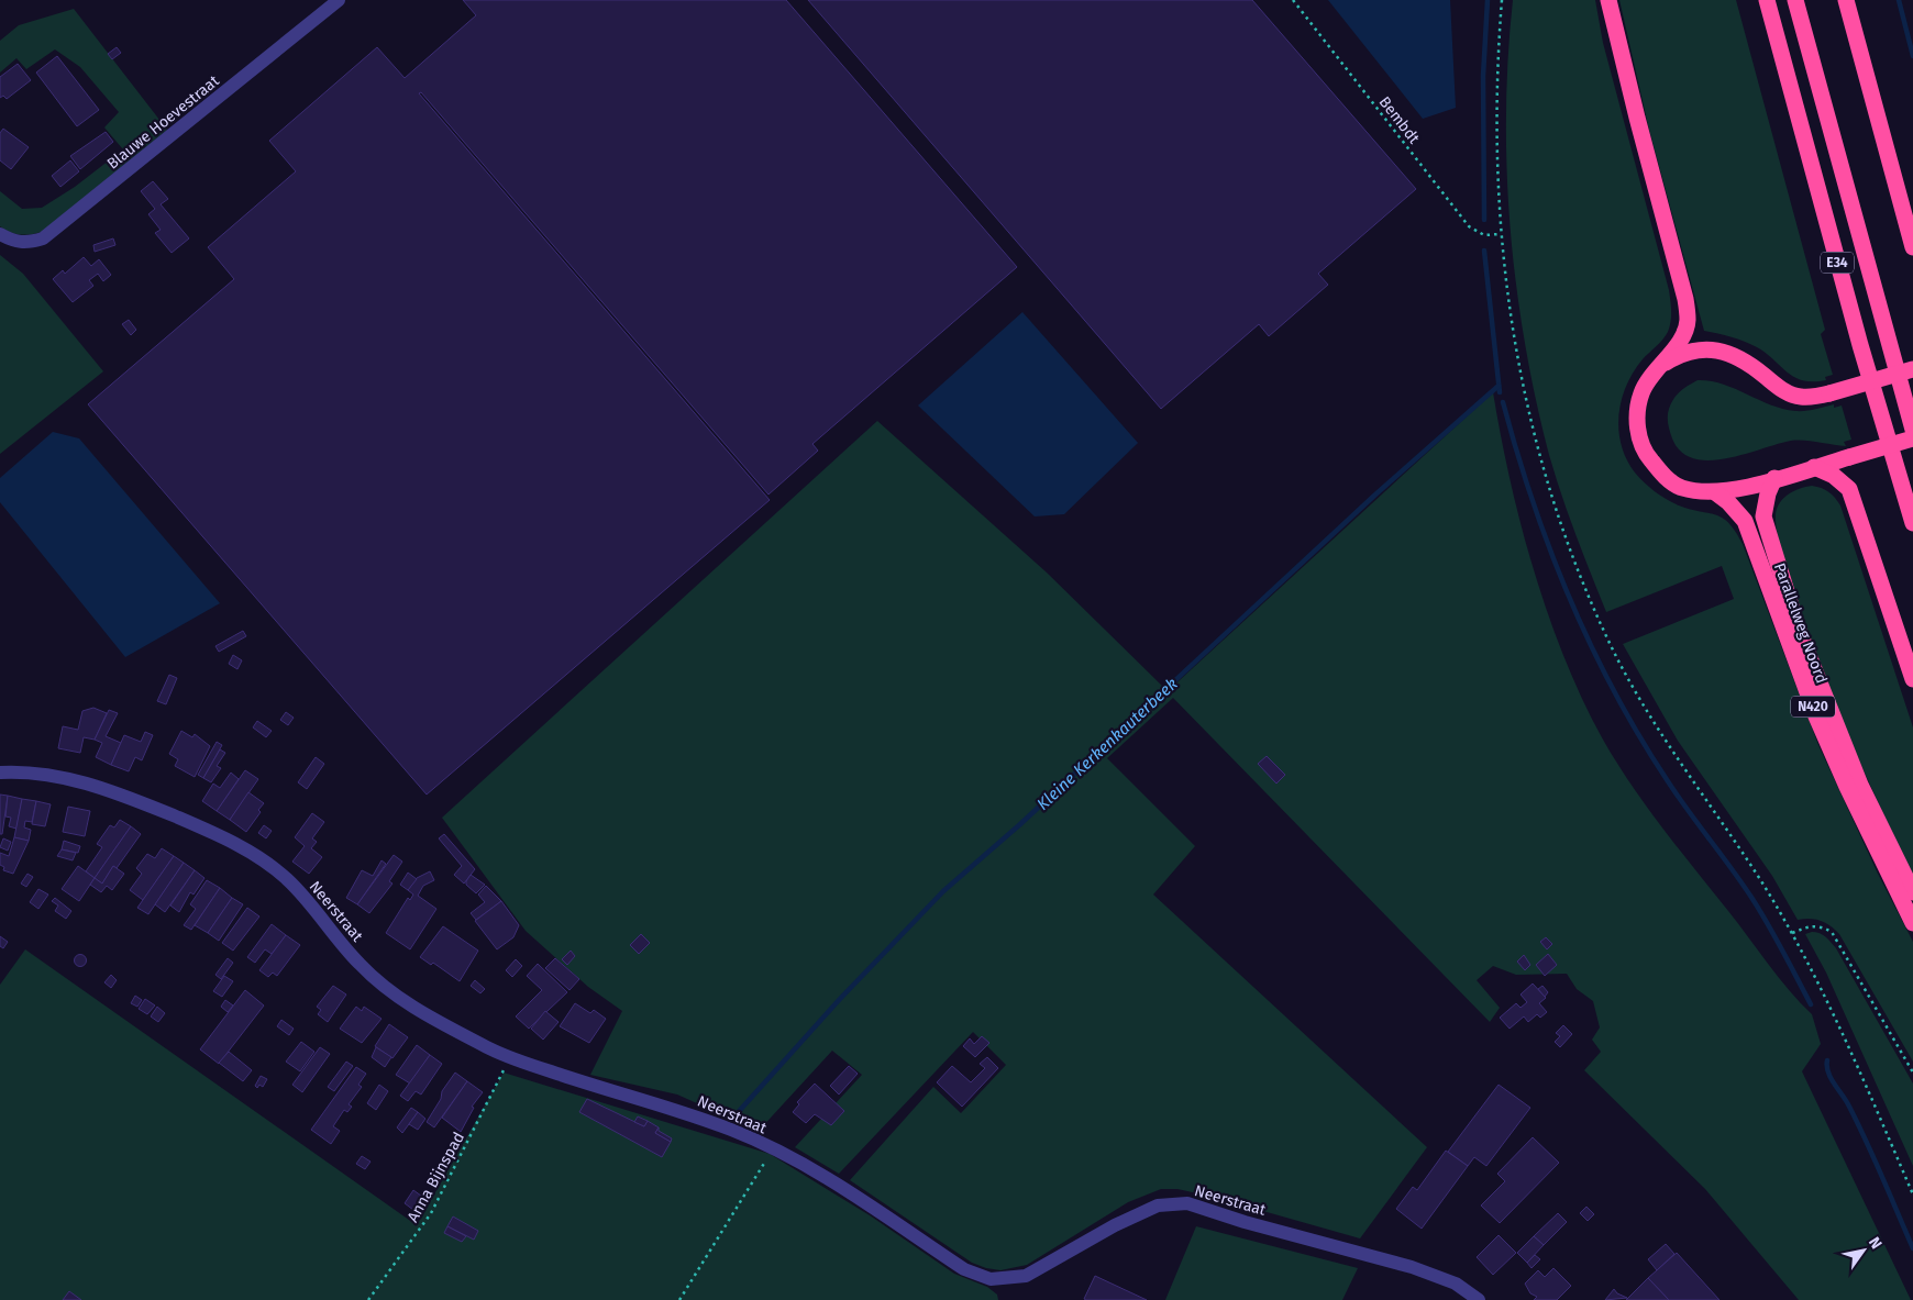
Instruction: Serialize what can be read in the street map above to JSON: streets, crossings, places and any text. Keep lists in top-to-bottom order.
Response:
{
  "streets": {
    "highway": ["E34", "Parallelweg Noord", "N420"],
    "street": ["Blauwe Hoevestraat", "Neerstraat"],
    "path": ["Bembdt", "Anna Bijnspad"]
  },
  "crossings": [
    ["Neerstraat", "Anna Bijnspad"]
  ],
  "water": ["Kleine Kerkenkauterbeek"],
  "north": "top right"
}
